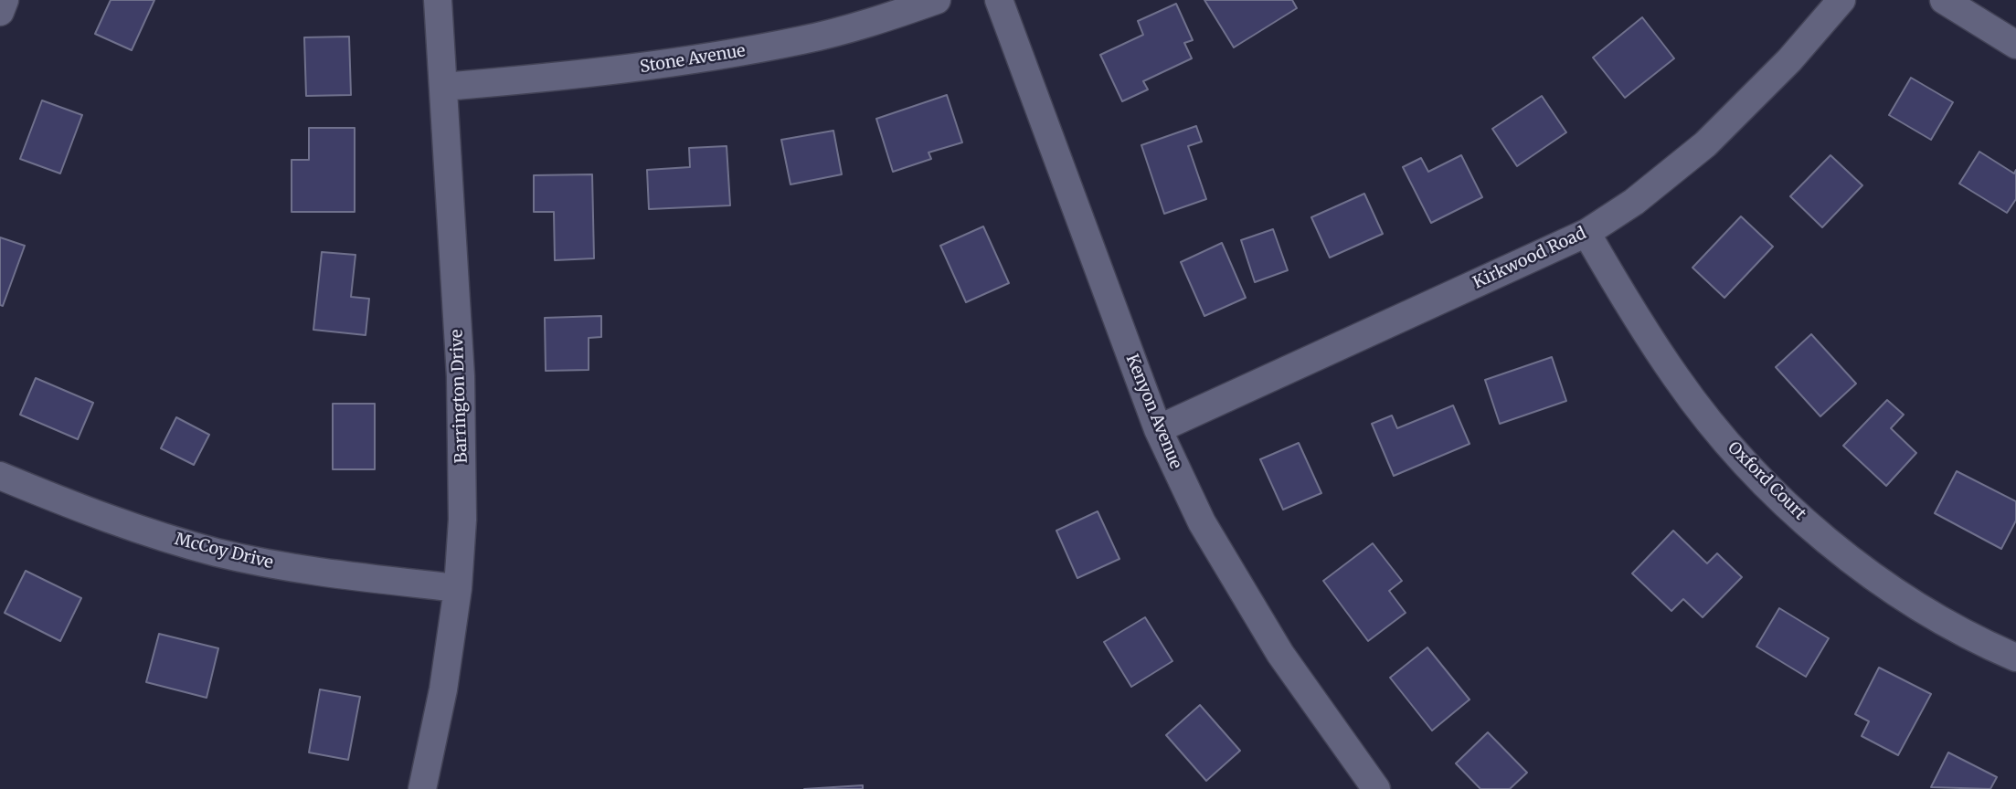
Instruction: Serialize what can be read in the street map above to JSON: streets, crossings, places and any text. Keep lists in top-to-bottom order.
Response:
{
  "streets": {
    "street": [
      "Stone Avenue",
      "Kirkwood Road",
      "Barrington Drive",
      "Kenyon Avenue",
      "Oxford Court",
      "McCoy Drive"
    ]
  },
  "crossings": [
    ["Stone Avenue", "Barrington Drive"],
    ["Kirkwood Road", "Kenyon Avenue"],
    ["Kirkwood Road", "Oxford Court"],
    ["Barrington Drive", "McCoy Drive"]
  ]
}
